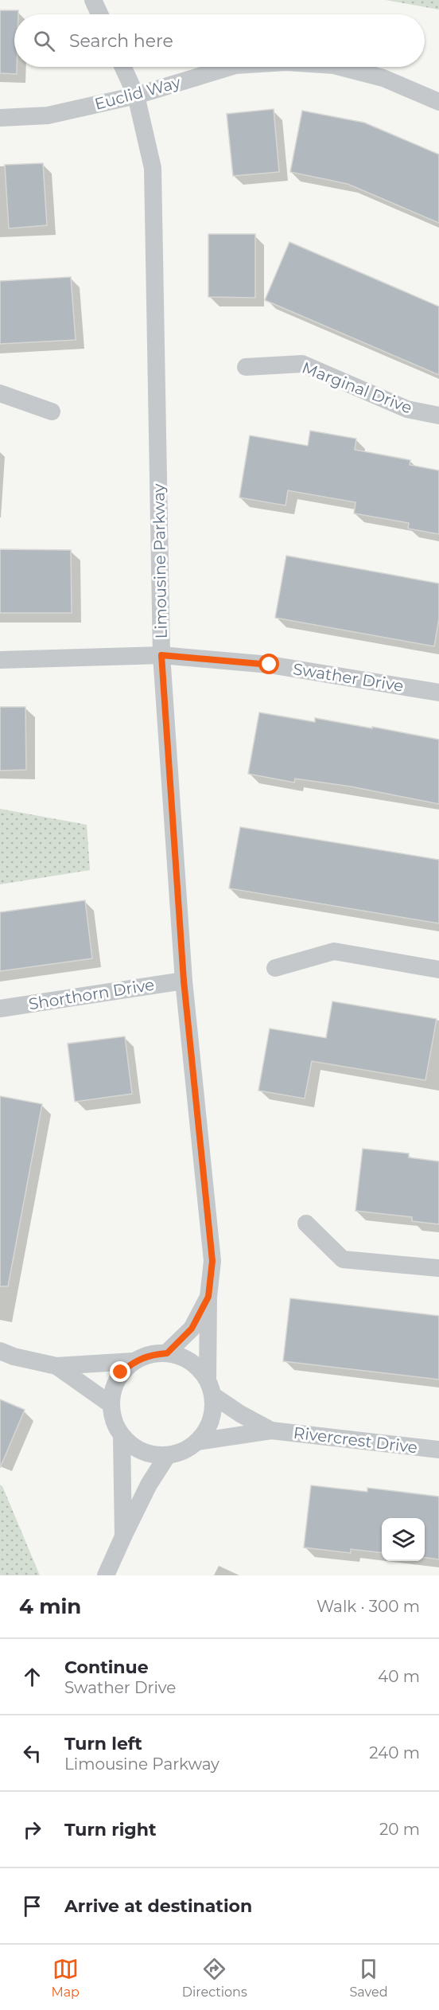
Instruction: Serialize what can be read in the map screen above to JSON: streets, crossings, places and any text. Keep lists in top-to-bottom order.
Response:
{
  "streets": {
    "street": [
      "Euclid Way",
      "Marginal Drive",
      "Limousine Parkway",
      "Swather Drive",
      "Shorthorn Drive",
      "Rivercrest Drive"
    ]
  },
  "crossings": [
    ["Euclid Way", "Limousine Parkway"],
    ["Limousine Parkway", "Swather Drive"],
    ["Limousine Parkway", "Shorthorn Drive"],
    ["Limousine Parkway", "Rivercrest Drive"]
  ],
  "page": {
    "search": "Search here",
    "heading": ["4 min", "Walk · 300 m"],
    "list": [
      ["Continue", "Swather Drive", "40 m"],
      ["Turn left", "Limousine Parkway", "240 m"],
      ["Turn right", "20 m"],
      "Arrive at destination"
    ],
    "nav": ["Map", "Directions", "Saved"]
  }
}
